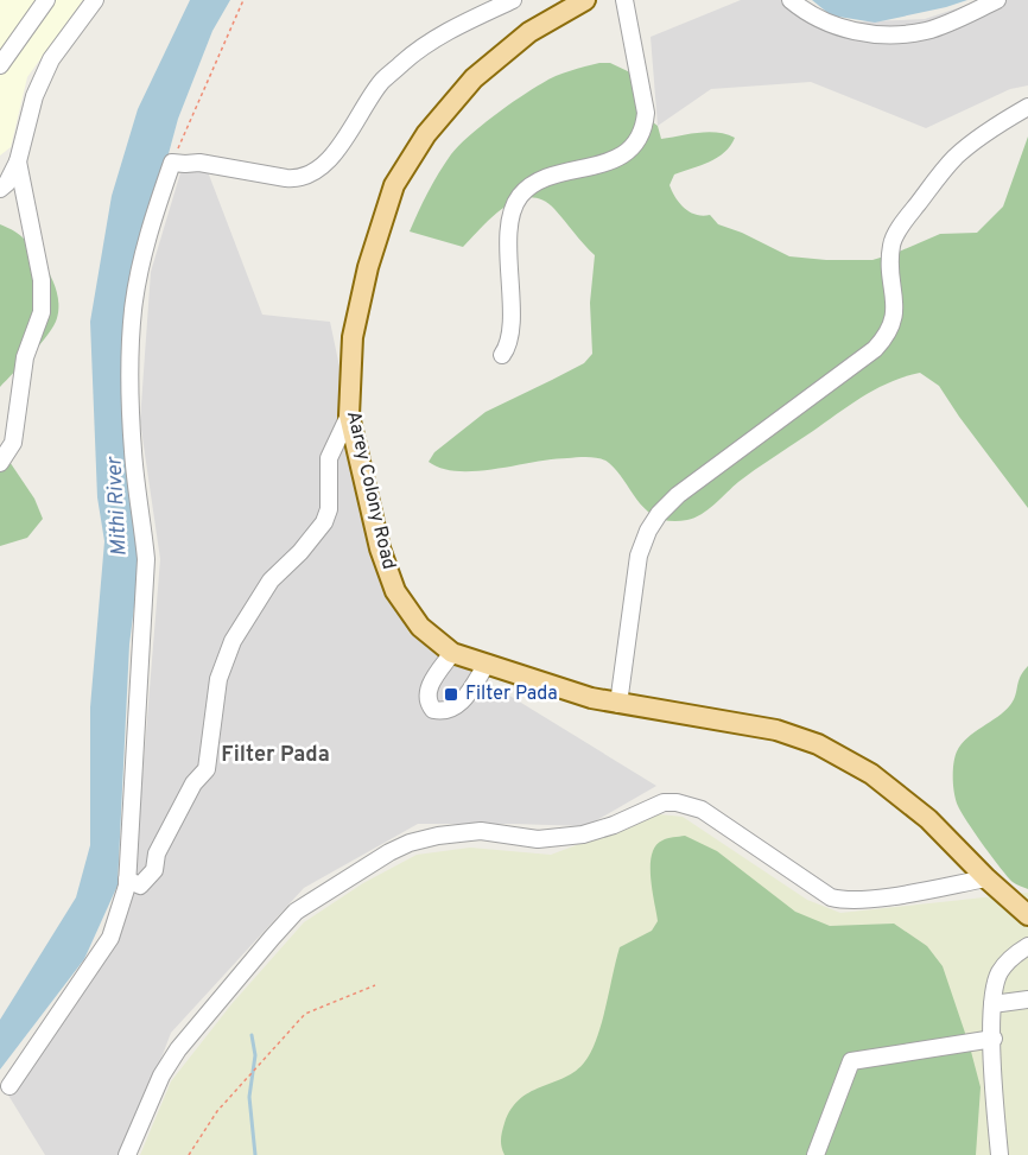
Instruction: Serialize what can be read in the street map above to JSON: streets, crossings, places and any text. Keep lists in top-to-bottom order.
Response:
{
  "streets": {
    "main road": ["Aarey Colony Road"]
  },
  "districts": ["Filter Pada"],
  "water": ["Mithi River"],
  "places": {
    "transit": ["Filter Pada"]
  }
}
